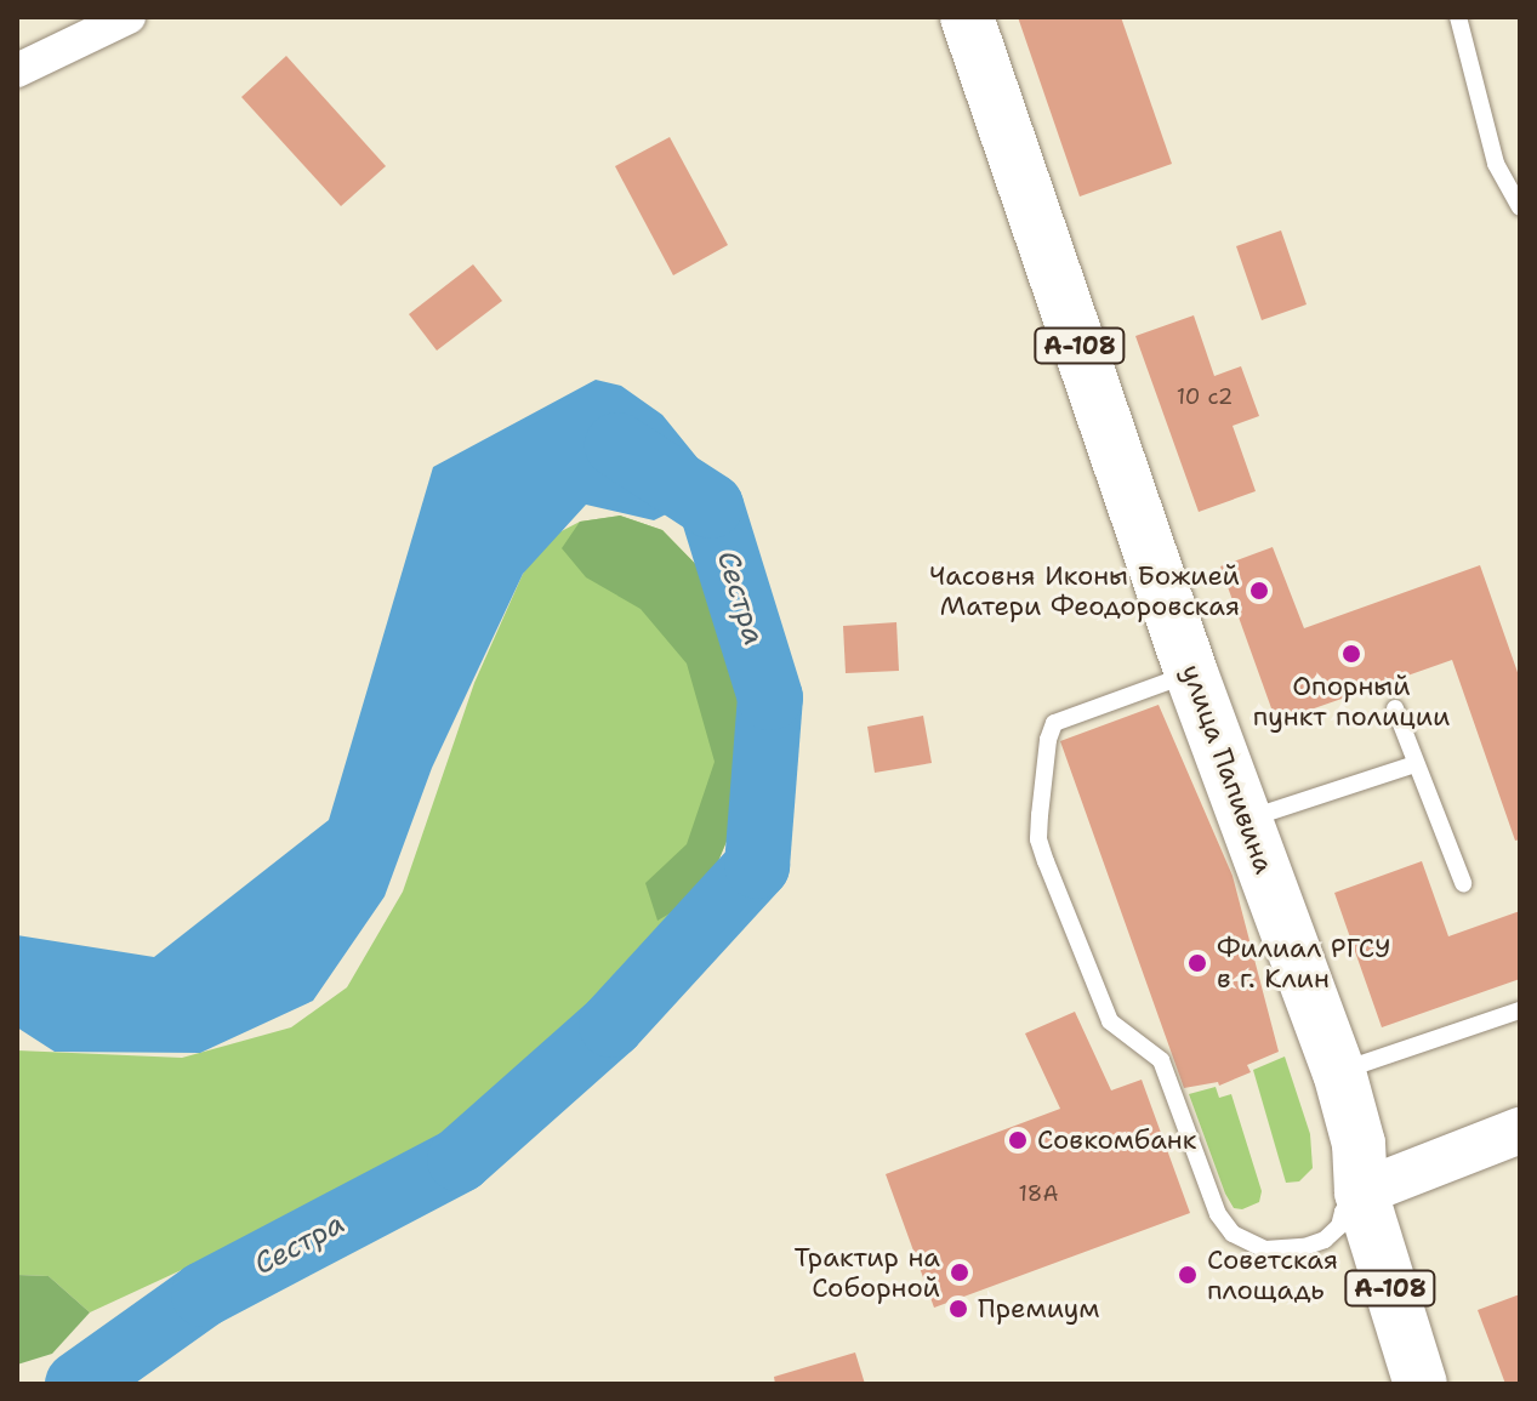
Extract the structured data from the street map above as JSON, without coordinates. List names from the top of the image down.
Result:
{
  "streets": {
    "highway": ["А-108", "улица Папивина"]
  },
  "crossings": [
    ["А-108", "улица Папивина"]
  ],
  "water": ["Сестра"],
  "places": [
    "Часовня Иконы Божией Матери Феодоровская",
    "Опорный пункт полиции",
    "Филиал РГСУ в г. Клин",
    "Совкомбанк",
    "Трактир на Соборной",
    "Советская площадь",
    "Премиум"
  ],
  "house_numbers": ["10 с2", "18А"]
}
